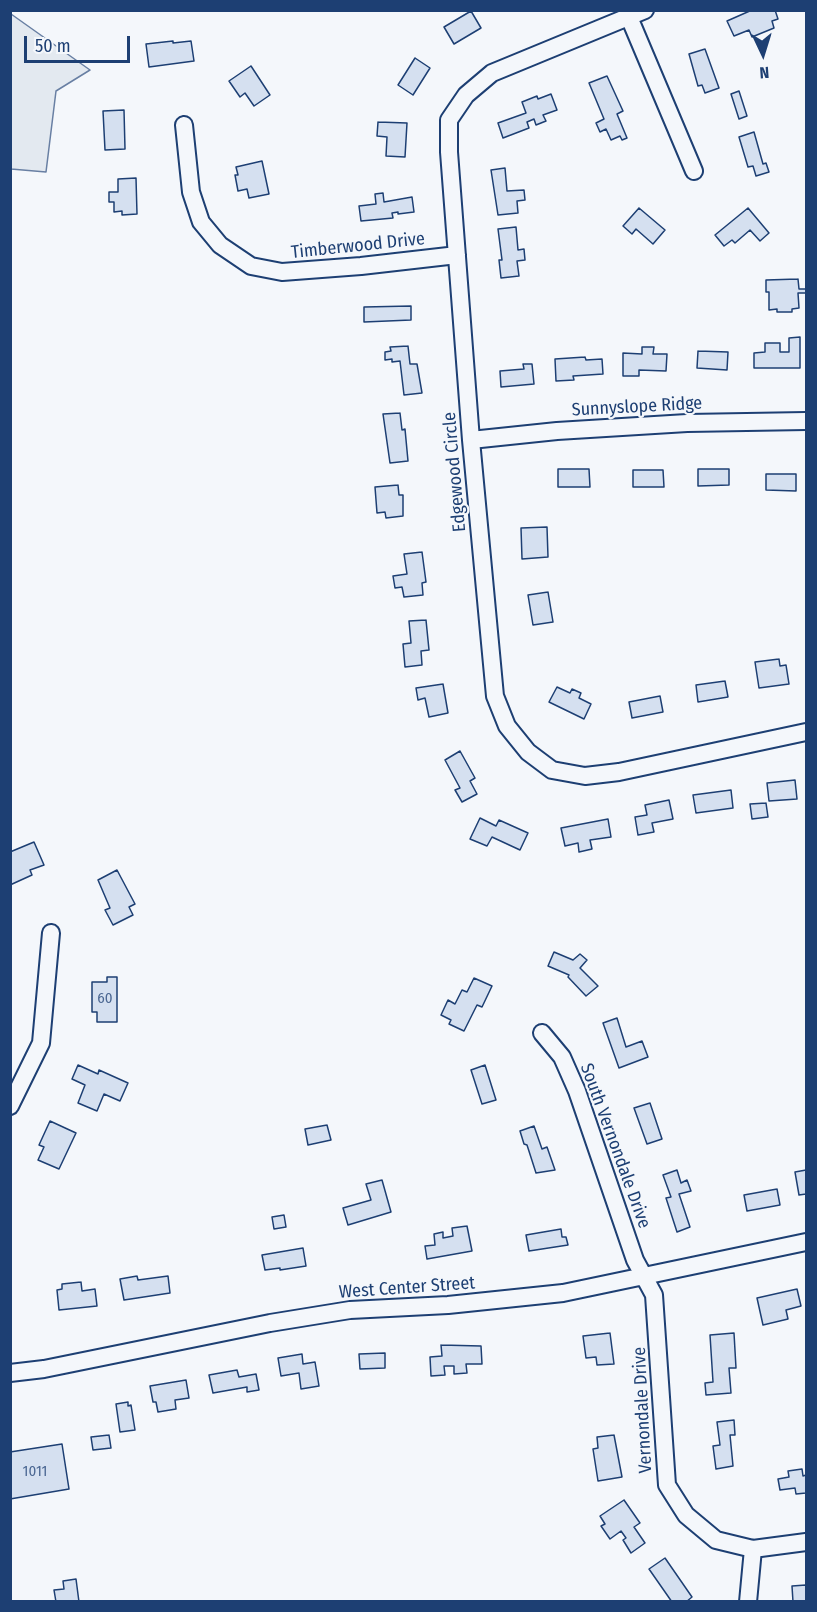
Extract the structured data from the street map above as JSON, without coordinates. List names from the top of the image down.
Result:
{
  "streets": {
    "street": [
      "Timberwood Drive",
      "Sunnyslope Ridge",
      "Edgewood Circle",
      "South Vernondale Drive",
      "West Center Street",
      "Vernondale Drive"
    ]
  },
  "crossings": [
    ["Timberwood Drive", "Edgewood Circle"],
    ["Sunnyslope Ridge", "Edgewood Circle"],
    ["South Vernondale Drive", "West Center Street"],
    ["South Vernondale Drive", "Vernondale Drive"],
    ["West Center Street", "Vernondale Drive"]
  ],
  "house_numbers": ["60", "1011"],
  "scale_bar": "50 m",
  "north": "bottom"
}
